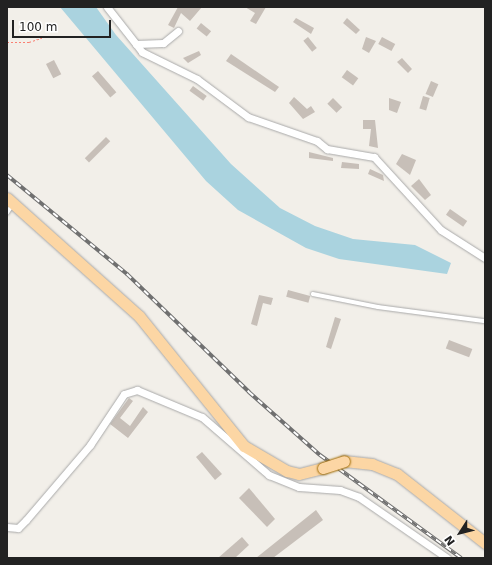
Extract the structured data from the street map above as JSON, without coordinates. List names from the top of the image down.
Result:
{
  "scale_bar": "100 m",
  "north": "bottom left"
}
